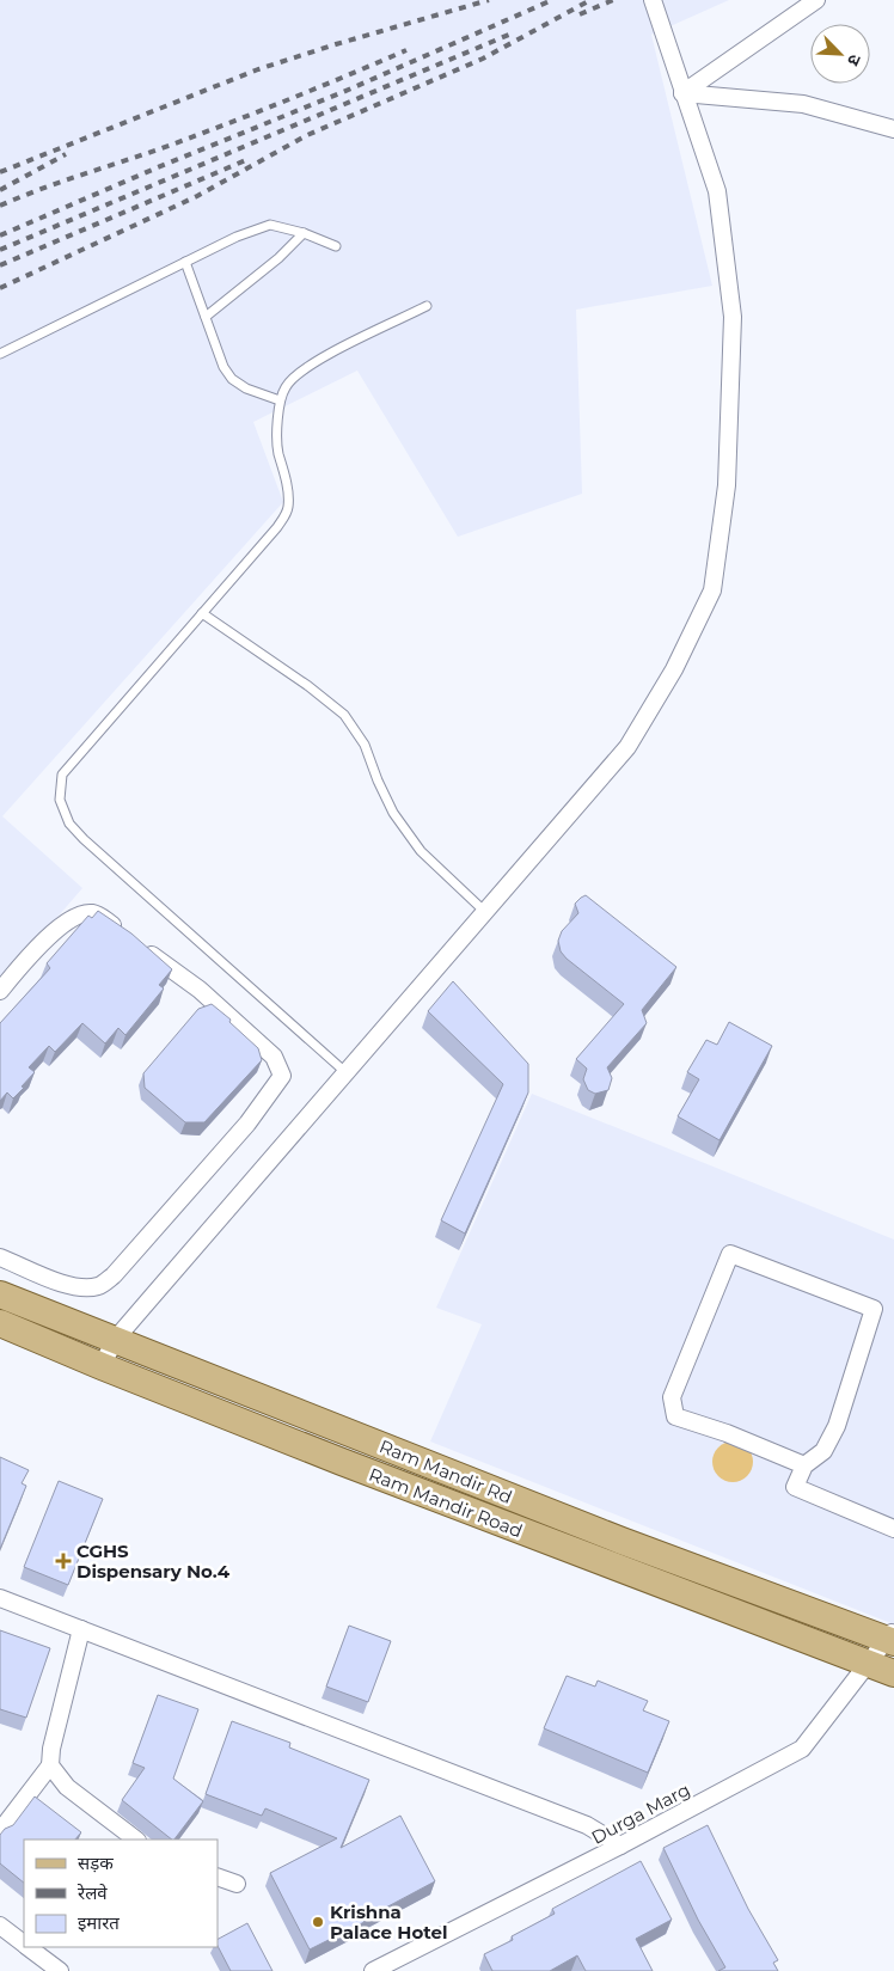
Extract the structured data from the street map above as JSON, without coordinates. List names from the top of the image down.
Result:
{
  "streets": {
    "main road": ["Ram Mandir Rd", "Ram Mandir Road"],
    "street": ["Durga Marg"]
  },
  "crossings": [
    ["Ram Mandir Rd", "Durga Marg"],
    ["Ram Mandir Road", "Durga Marg"]
  ],
  "places": {
    "health": ["CGHS Dispensary No.4"],
    "other": ["Krishna Palace Hotel"]
  },
  "legend": ["सड़क", "रेलवे", "इमारत"],
  "north": "bottom right"
}
